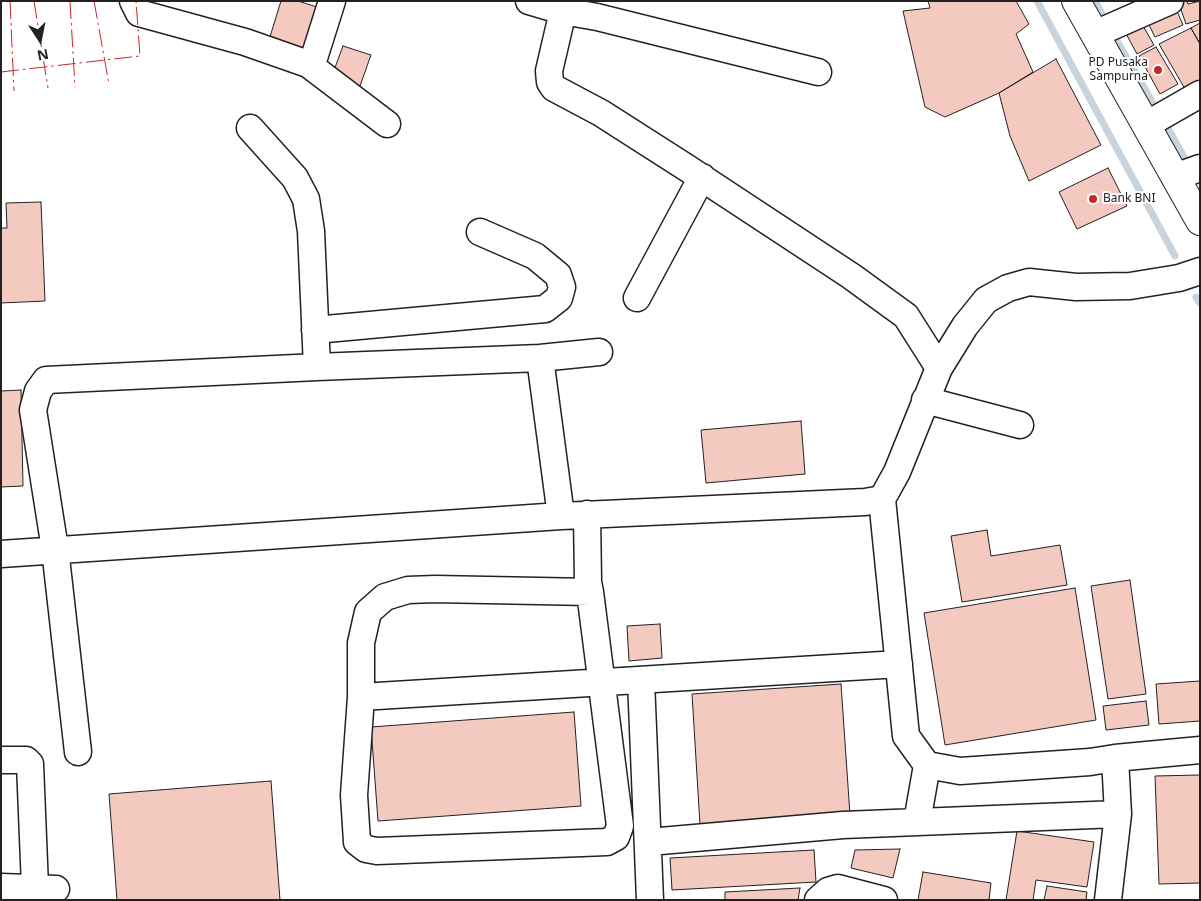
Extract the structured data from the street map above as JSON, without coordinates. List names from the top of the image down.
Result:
{
  "places": ["PD Pusaka Sampurna", "Bank BNI"],
  "north": "bottom"
}
